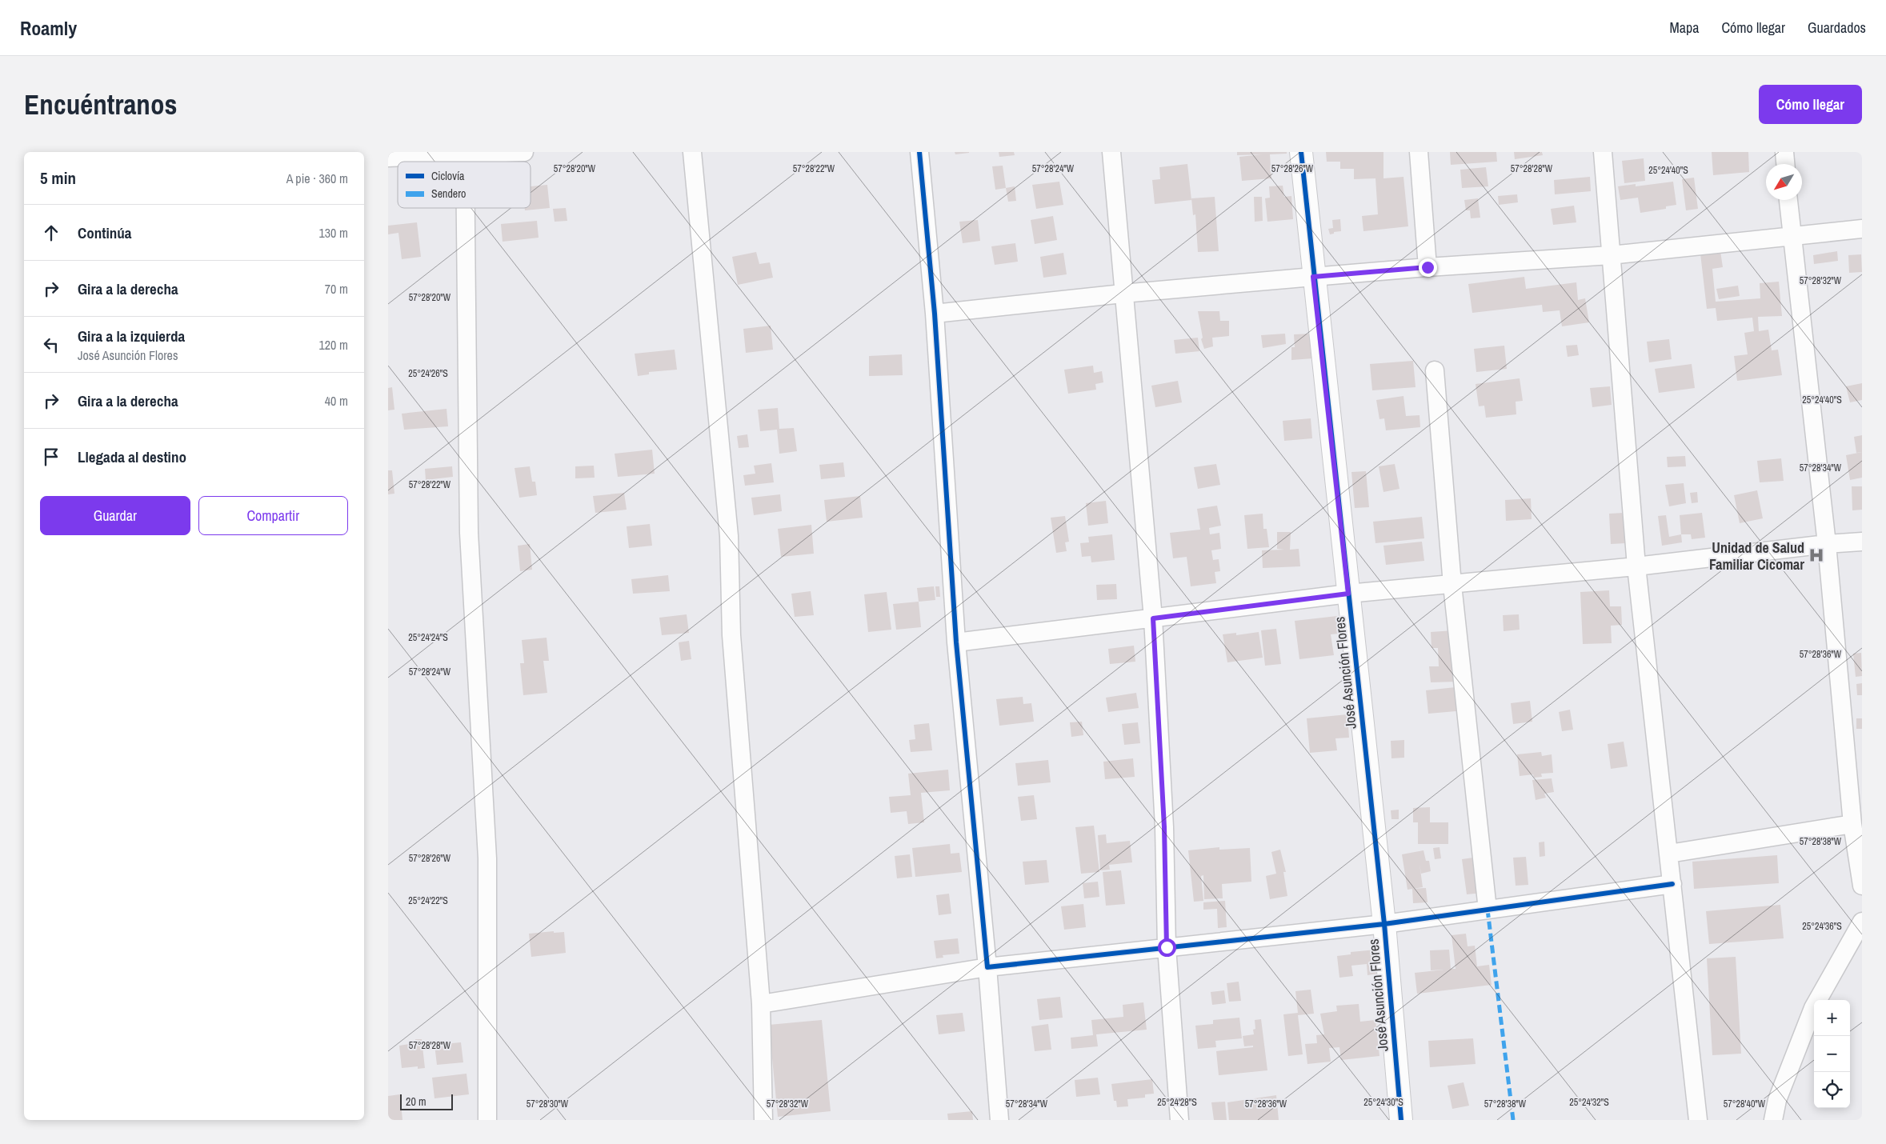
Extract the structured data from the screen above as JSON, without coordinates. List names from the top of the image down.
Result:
{
  "streets": {
    "street": ["José Asunción Flores"]
  },
  "places": {
    "hospital": ["Unidad de Salud Familiar Cicomar"]
  },
  "legend": ["Ciclovía", "Sendero"],
  "scale_bar": "20 m",
  "north": "bottom left",
  "page": {
    "header": "Roamly",
    "nav": ["Mapa", "Cómo llegar", "Guardados"],
    "buttons": [
      "Cómo llegar",
      ["Guardar", "Compartir"]
    ],
    "title": "Encuéntranos",
    "heading": ["5 min", "A pie · 360 m"],
    "list": [
      ["Continúa", "130 m"],
      ["Gira a la derecha", "70 m"],
      ["Gira a la izquierda", "José Asunción Flores", "120 m"],
      ["Gira a la derecha", "40 m"],
      "Llegada al destino"
    ],
    "map_buttons": ["+", "−"],
    "scale": "20 m"
  },
  "coordinates": [
    "57°28'20\"W",
    "57°28'22\"W",
    "57°28'24\"W",
    "57°28'26\"W",
    "57°28'28\"W",
    "25°24'40\"S",
    "57°28'32\"W",
    "25°24'26\"S",
    "57°28'34\"W",
    "25°24'24\"S",
    "57°28'36\"W",
    "57°28'38\"W",
    "25°24'22\"S",
    "25°24'36\"S",
    "25°24'28\"S",
    "25°24'30\"S",
    "25°24'32\"S",
    "57°28'30\"W",
    "57°28'40\"W"
  ]
}
